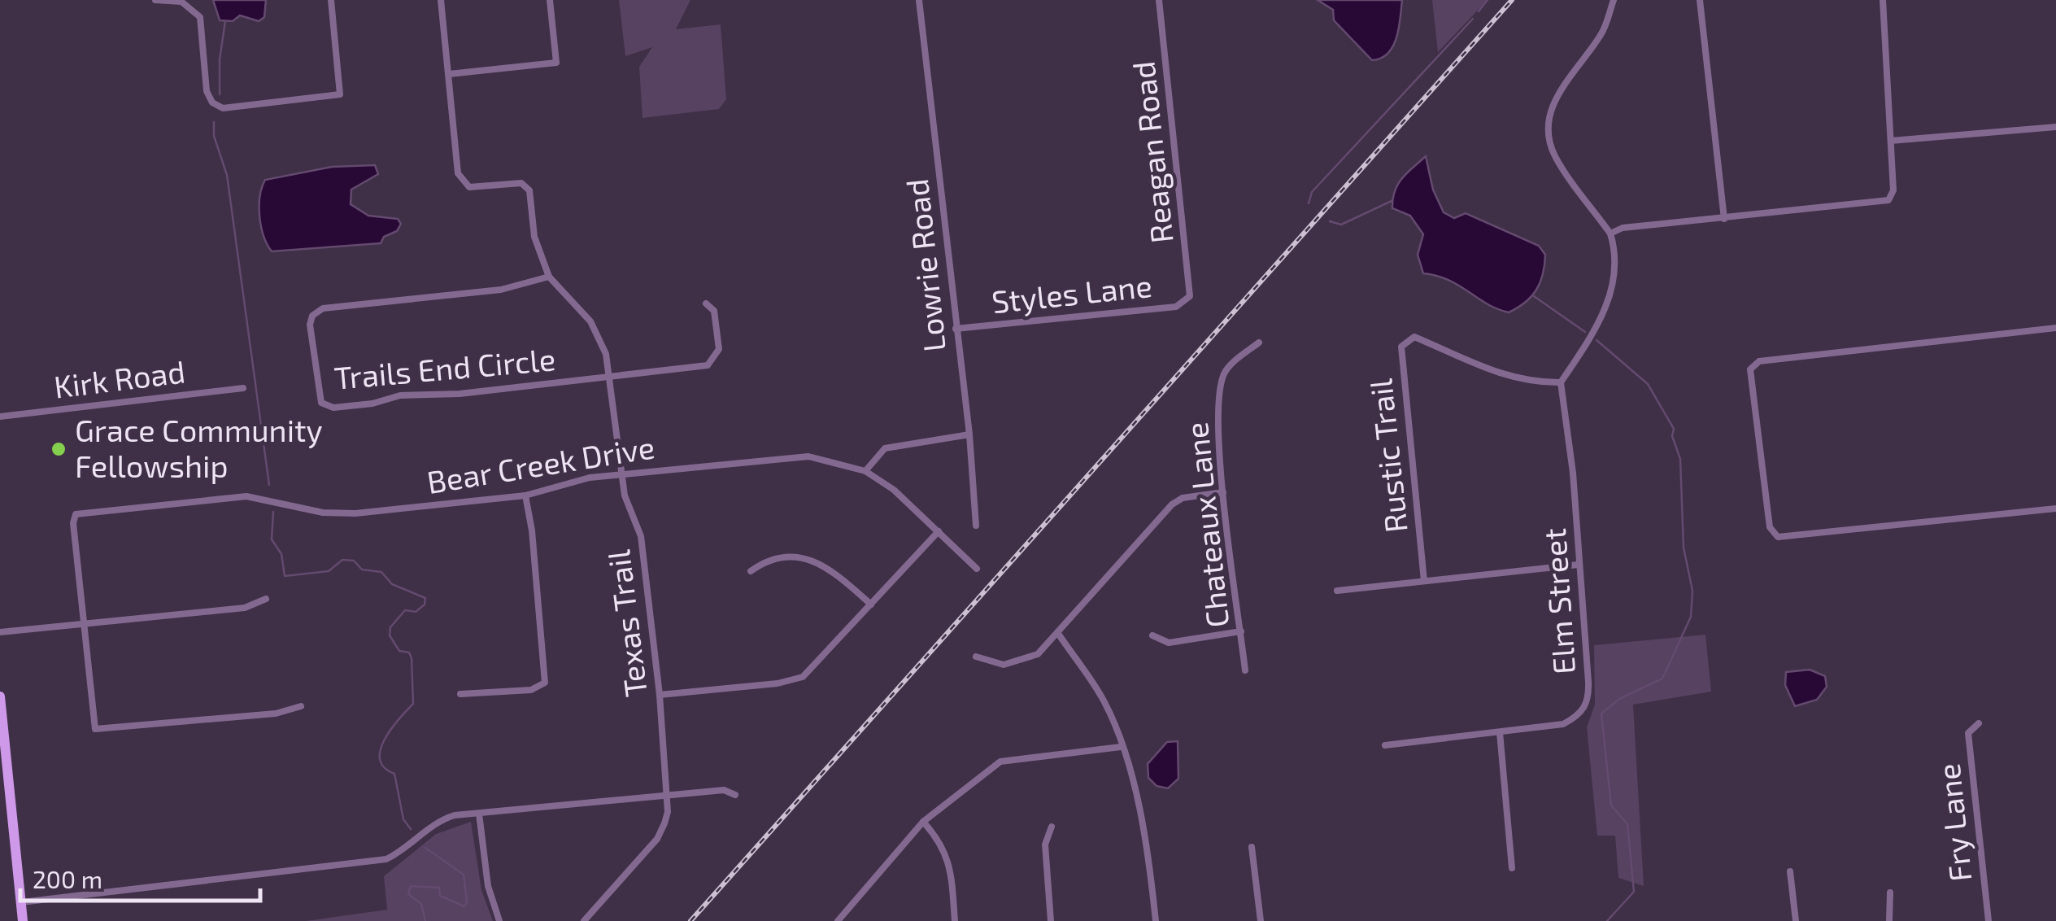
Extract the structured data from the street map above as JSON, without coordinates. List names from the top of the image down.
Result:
{
  "streets": {
    "street": [
      "Reagan Road",
      "Lowrie Road",
      "Styles Lane",
      "Trails End Circle",
      "Kirk Road",
      "Rustic Trail",
      "Bear Creek Drive",
      "Chateaux Lane",
      "Elm Street",
      "Texas Trail",
      "Fry Lane"
    ]
  },
  "crossings": [
    ["Reagan Road", "Styles Lane"],
    ["Lowrie Road", "Styles Lane"],
    ["Trails End Circle", "Texas Trail"],
    ["Rustic Trail", "Elm Street"],
    ["Bear Creek Drive", "Texas Trail"]
  ],
  "places": ["Grace Community Fellowship"],
  "scale_bar": "200 m"
}
